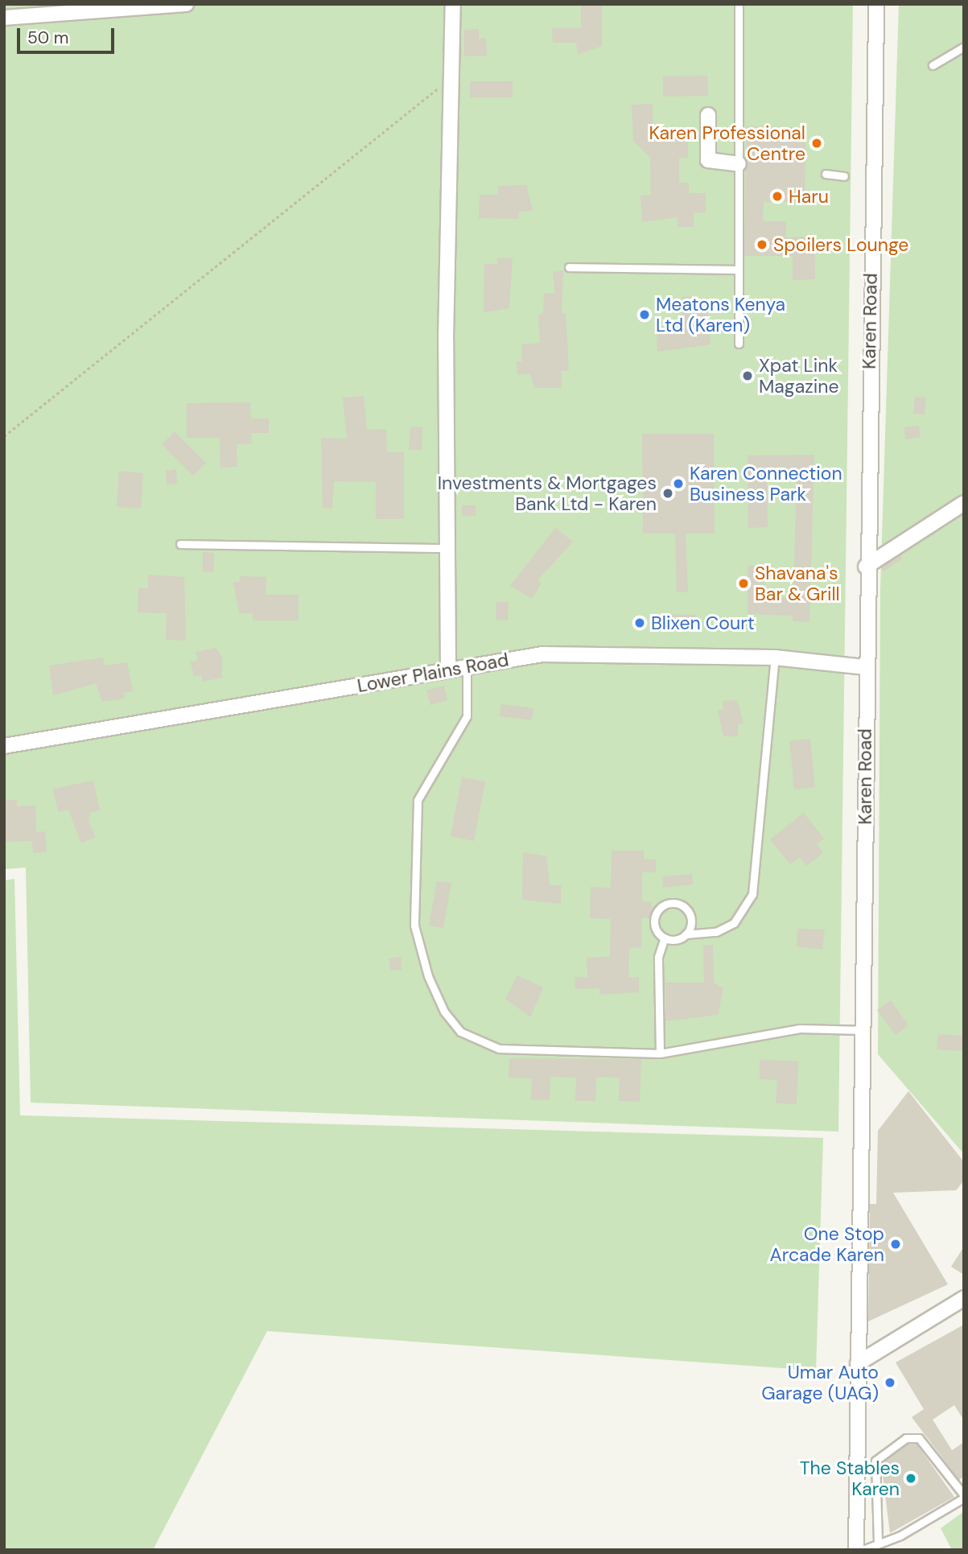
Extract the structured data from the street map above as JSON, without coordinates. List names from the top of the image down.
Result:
{
  "streets": {
    "street": ["Karen Road", "Lower Plains Road"]
  },
  "crossings": [
    ["Karen Road", "Lower Plains Road"]
  ],
  "places": [
    "Karen Professional Centre",
    "Haru",
    "Spoilers Lounge",
    "Meatons Kenya Ltd (Karen)",
    "Xpat Link Magazine",
    "Karen Connection Business Park",
    "Investments & Mortgages Bank Ltd - Karen",
    "Shavana's Bar & Grill",
    "Blixen Court",
    "One Stop Arcade Karen",
    "Umar Auto Garage (UAG)",
    "The Stables Karen"
  ],
  "scale_bar": "50 m"
}
